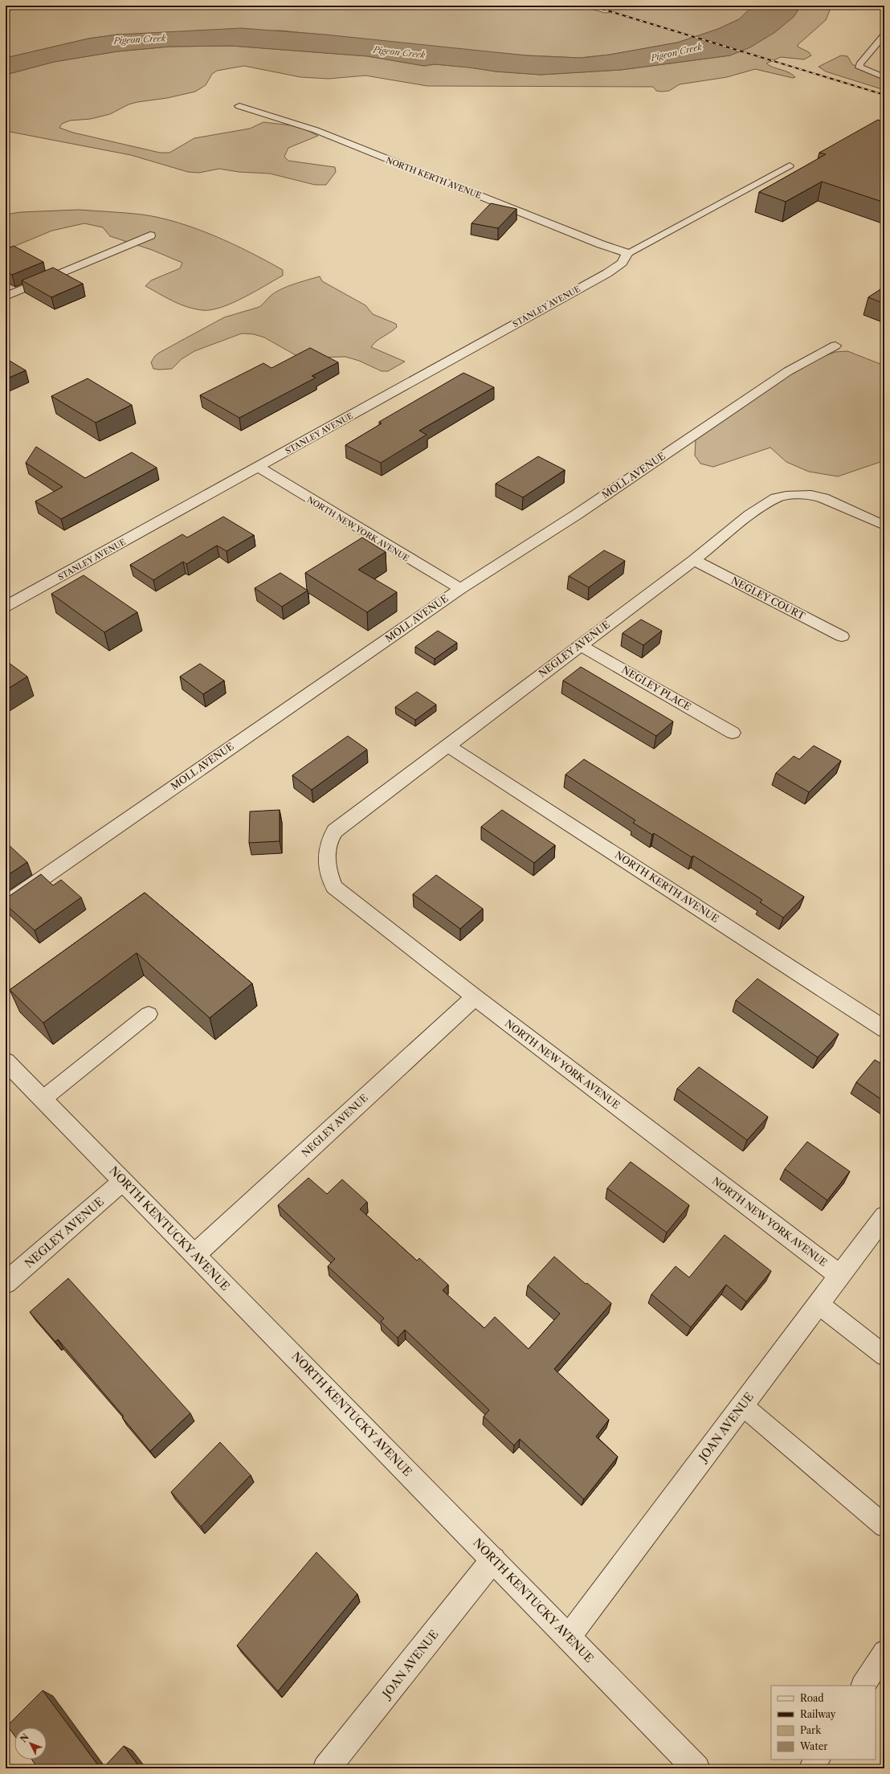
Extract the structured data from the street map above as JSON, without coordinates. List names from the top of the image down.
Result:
{
  "streets": {
    "street": [
      "NORTH KERTH AVENUE",
      "STANLEY AVENUE",
      "MOLL AVENUE",
      "NORTH NEW YORK AVENUE",
      "NEGLEY COURT",
      "NEGLEY AVENUE",
      "NEGLEY PLACE",
      "NORTH KENTUCKY AVENUE",
      "JOAN AVENUE"
    ]
  },
  "crossings": [
    ["NORTH KERTH AVENUE", "STANLEY AVENUE"],
    ["NORTH KERTH AVENUE", "NEGLEY AVENUE"],
    ["STANLEY AVENUE", "NORTH NEW YORK AVENUE"],
    ["MOLL AVENUE", "NORTH NEW YORK AVENUE"],
    ["NORTH NEW YORK AVENUE", "NEGLEY AVENUE"],
    ["NORTH NEW YORK AVENUE", "JOAN AVENUE"],
    ["NEGLEY COURT", "NEGLEY AVENUE"],
    ["NEGLEY AVENUE", "NEGLEY PLACE"],
    ["NEGLEY AVENUE", "NORTH KENTUCKY AVENUE"],
    ["NORTH KENTUCKY AVENUE", "JOAN AVENUE"]
  ],
  "water": ["Pigeon Creek"],
  "legend": [
    "Road",
    "Railway",
    "Park",
    "Water"
  ],
  "north": "top left"
}
